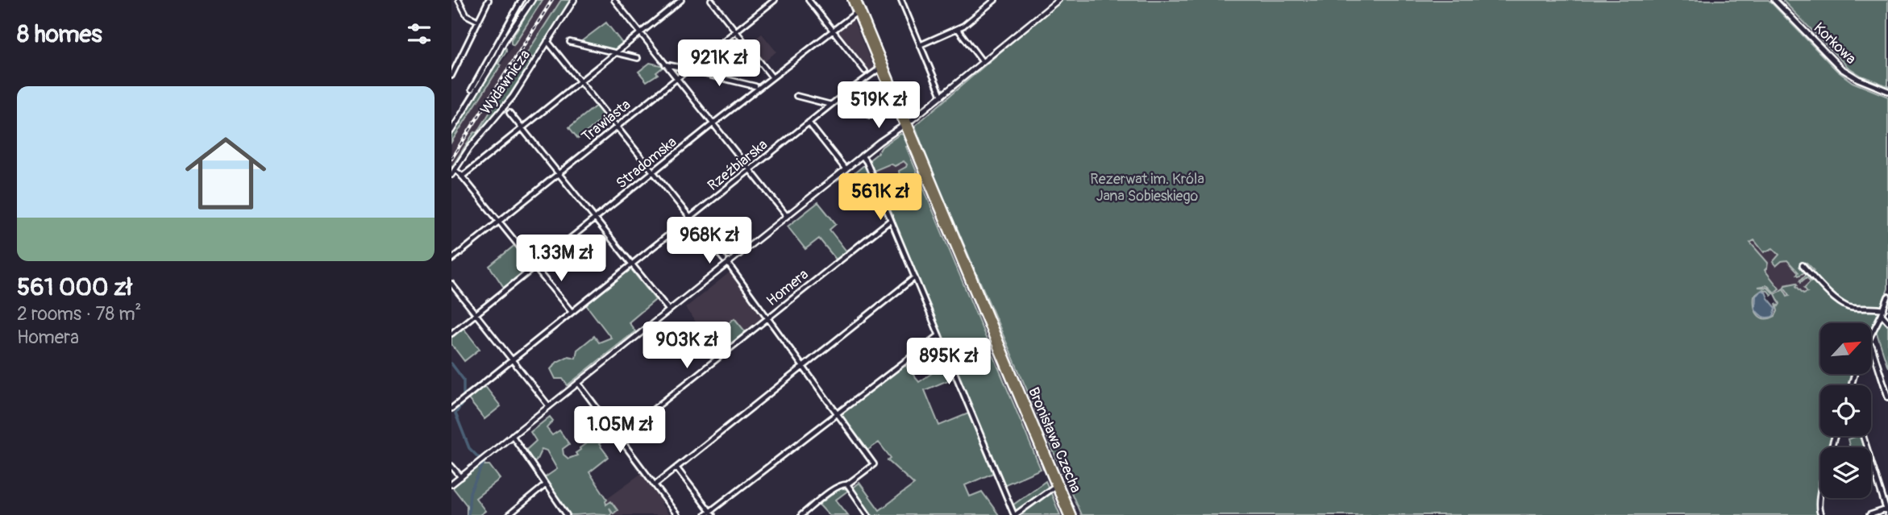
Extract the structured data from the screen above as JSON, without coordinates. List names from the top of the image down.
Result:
{
  "streets": {
    "main road": ["Bronisława Czecha"],
    "street": [
      "Korkowa",
      "Wydawnicza",
      "Trawiasta",
      "Stradomska",
      "Rzeźbiarska",
      "Homera"
    ]
  },
  "crossings": [
    ["Stradomska", "Bronisława Czecha"],
    ["Rzeźbiarska", "Bronisława Czecha"]
  ],
  "parks": ["Rezerwat im. Króla Jana Sobieskiego"],
  "north": "top right",
  "page": {
    "heading": "8 homes",
    "price": [
      "921K zł",
      "519K zł",
      "561K zł",
      "968K zł",
      "1.33M zł",
      "903K zł",
      "895K zł",
      "1.05M zł"
    ],
    "list": [
      {
        "name": "561 000 zł",
        "note": "2 rooms · 78 m² · Homera"
      }
    ]
  }
}
